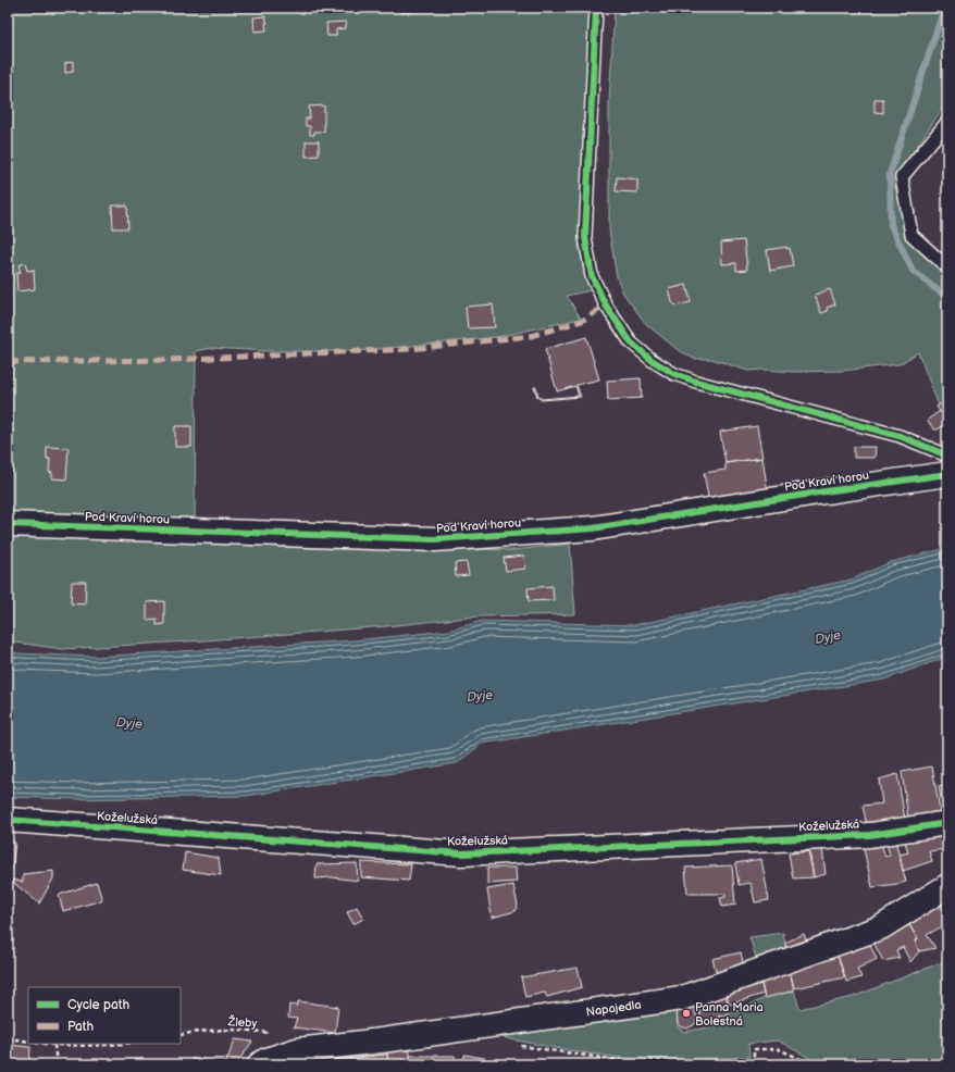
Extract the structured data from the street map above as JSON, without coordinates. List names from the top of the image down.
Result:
{
  "streets": {
    "street": ["Pod Kraví horou", "Koželužská", "Napajedla"],
    "path": ["Žleby"]
  },
  "crossings": [
    ["Napajedla", "Žleby"]
  ],
  "water": ["Dyje"],
  "places": ["Panna Maria Bolestná"],
  "legend": ["Cycle path", "Path"]
}
